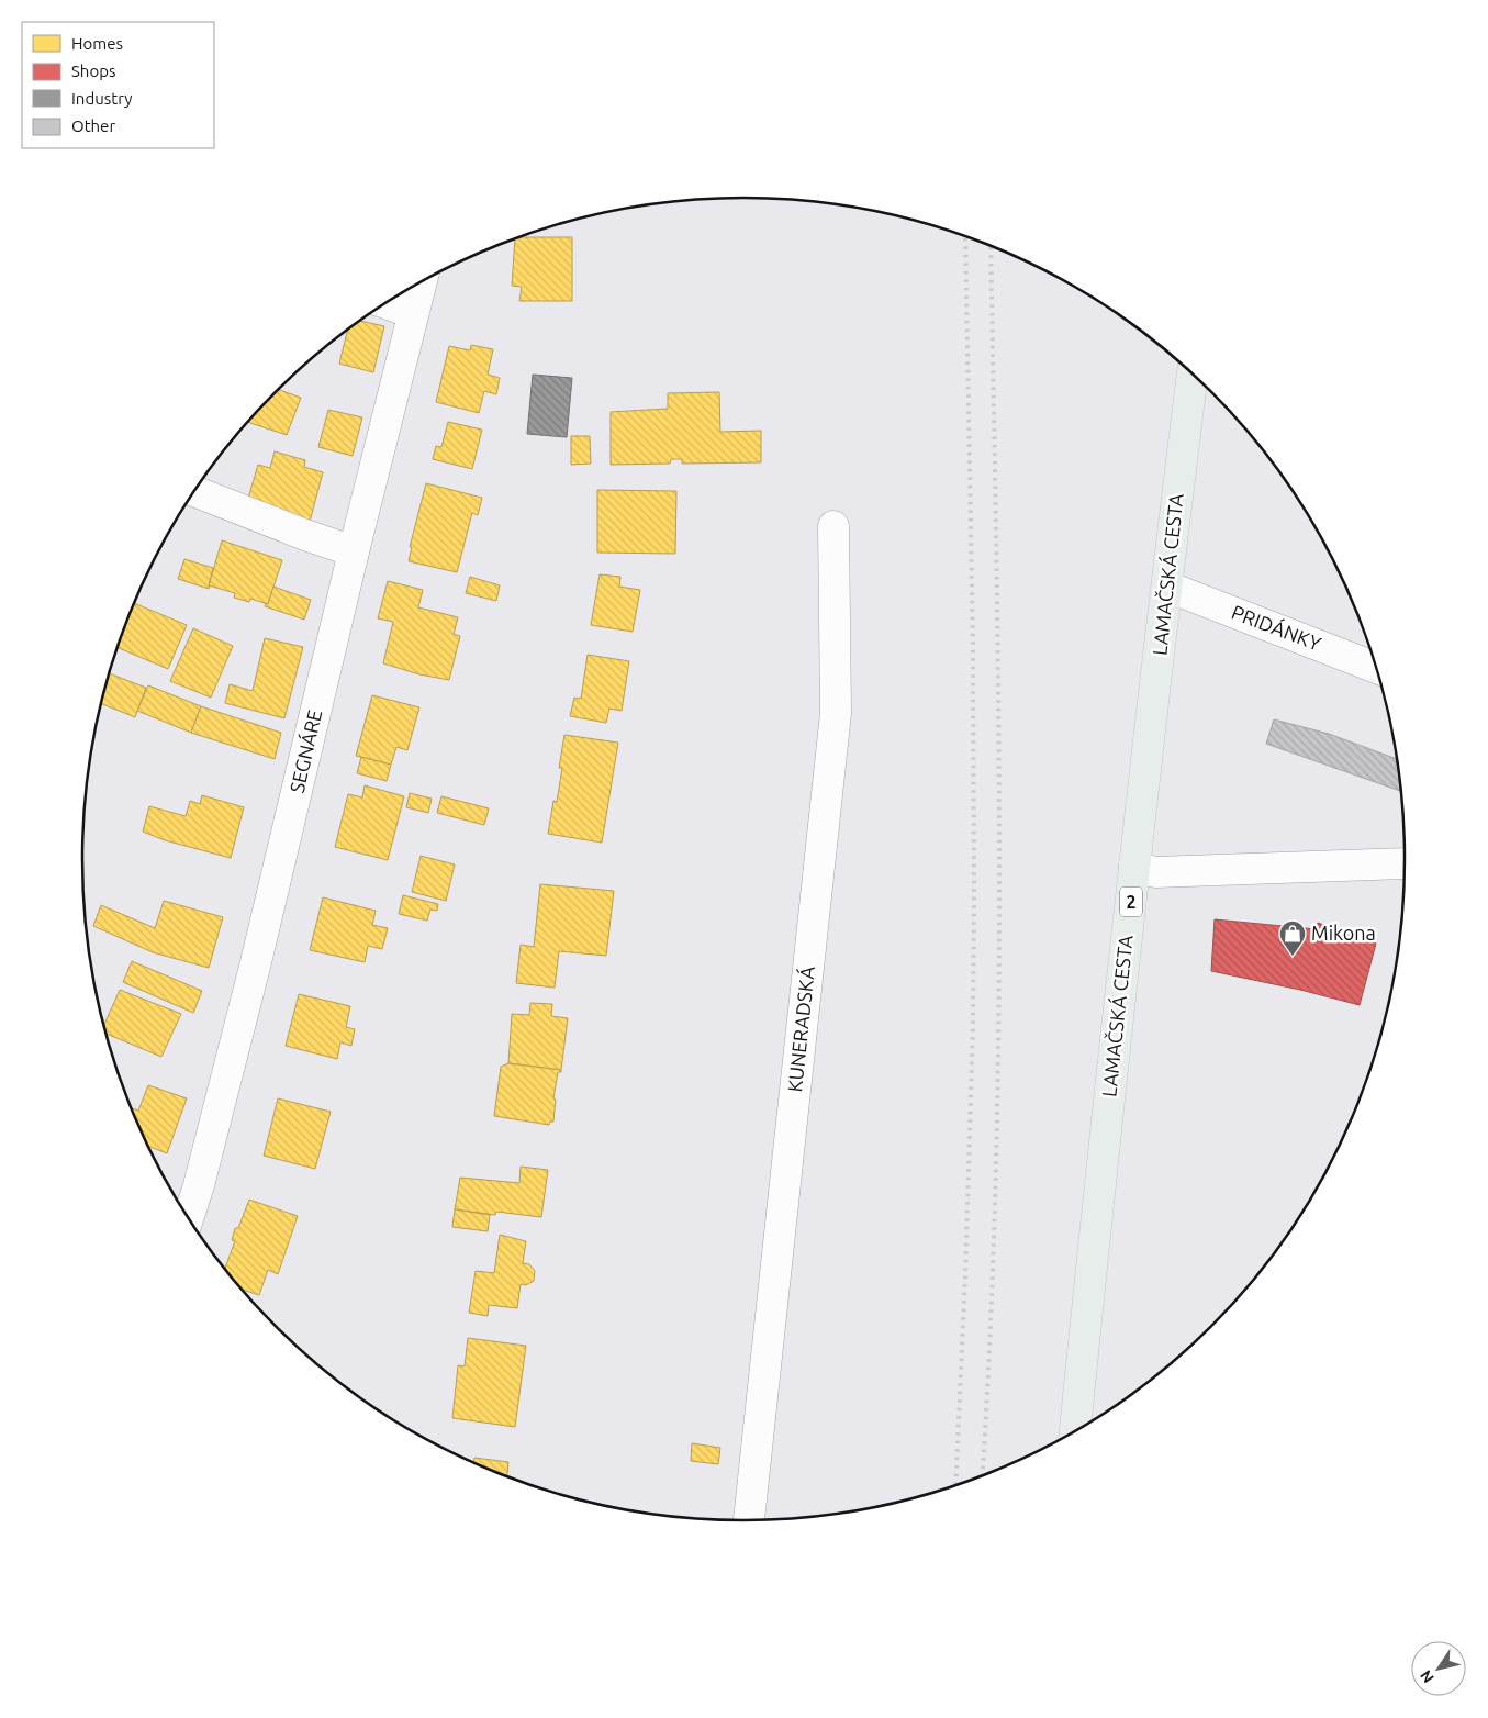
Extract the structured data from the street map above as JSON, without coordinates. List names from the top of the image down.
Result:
{
  "streets": {
    "main road": ["LAMAČSKÁ CESTA", "2"],
    "street": ["PRIDÁNKY", "SEGNÁRE", "KUNERADSKÁ"]
  },
  "crossings": [
    ["LAMAČSKÁ CESTA", "PRIDÁNKY"]
  ],
  "places": {
    "shop": ["Mikona"]
  },
  "legend": [
    "Homes",
    "Shops",
    "Industry",
    "Other"
  ],
  "north": "bottom left"
}
